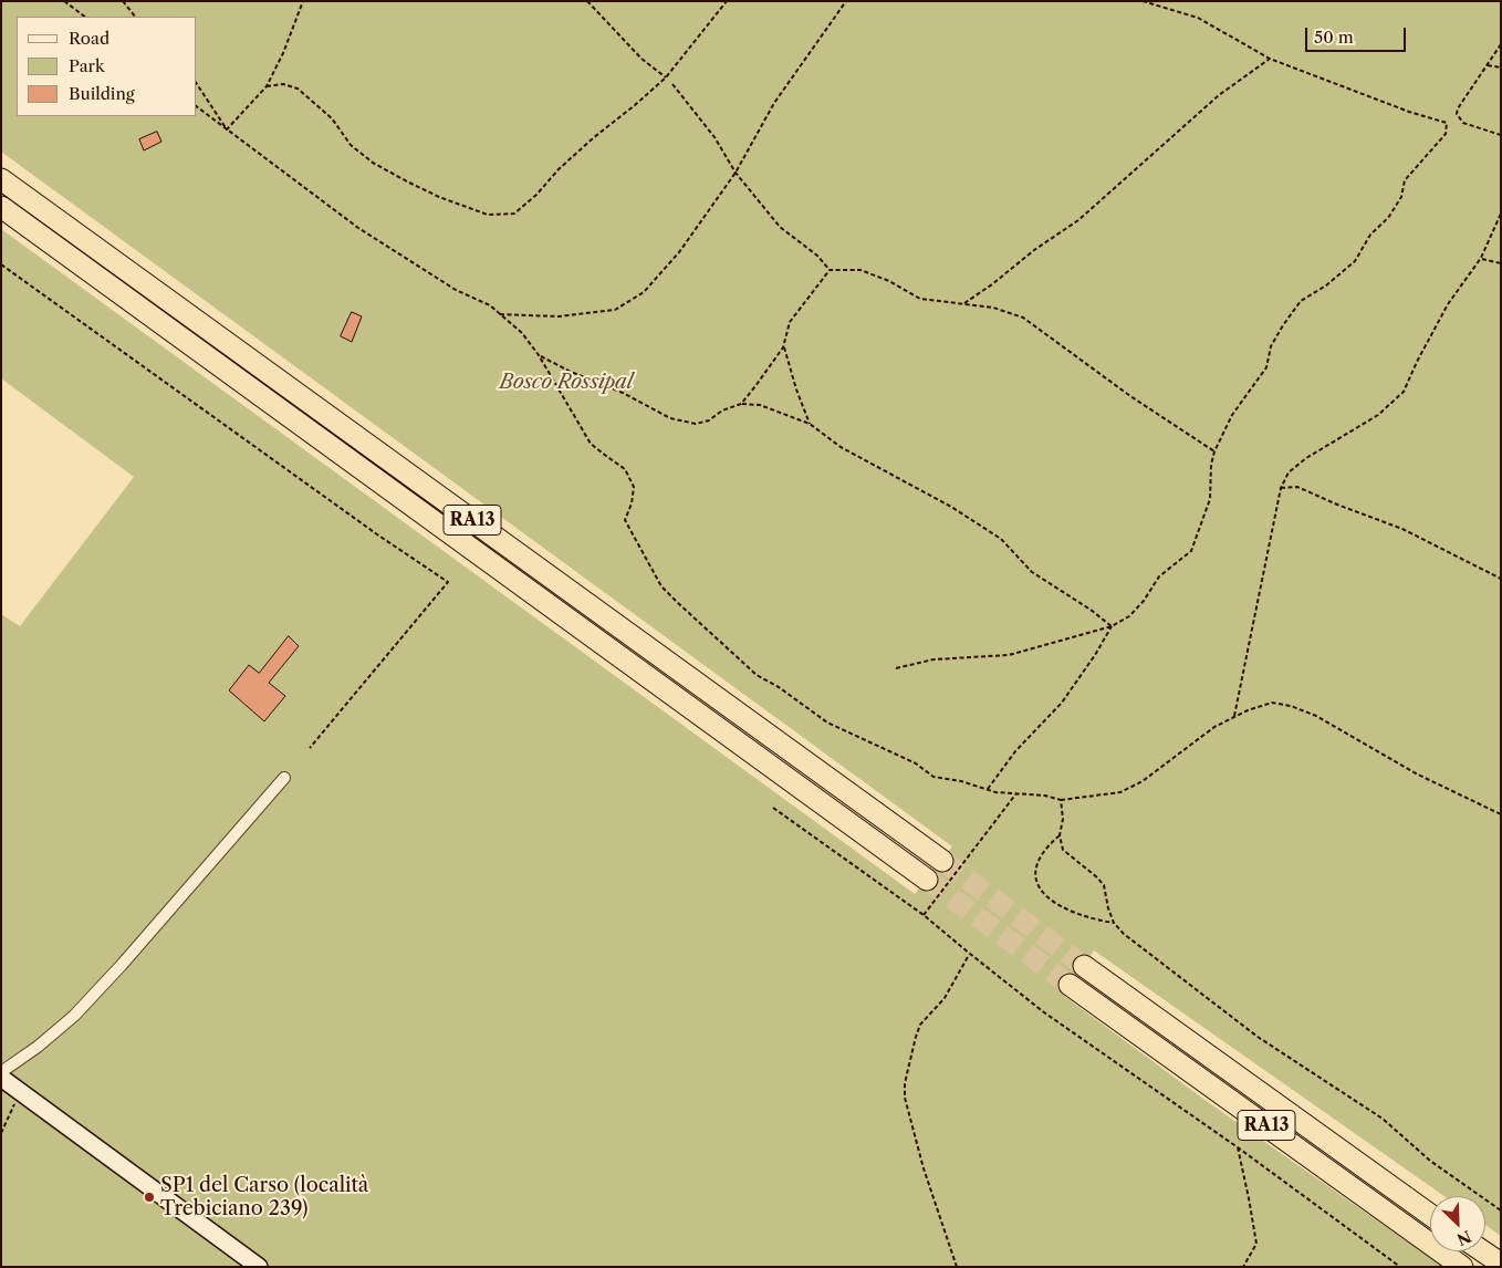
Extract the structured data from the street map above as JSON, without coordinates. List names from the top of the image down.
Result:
{
  "streets": {
    "highway": ["RA13"]
  },
  "parks": ["Bosco Rossipal"],
  "places": ["SP1 del Carso (località Trebiciano 239)"],
  "legend": ["Road", "Park", "Building"],
  "scale_bar": "50 m",
  "north": "bottom right"
}
